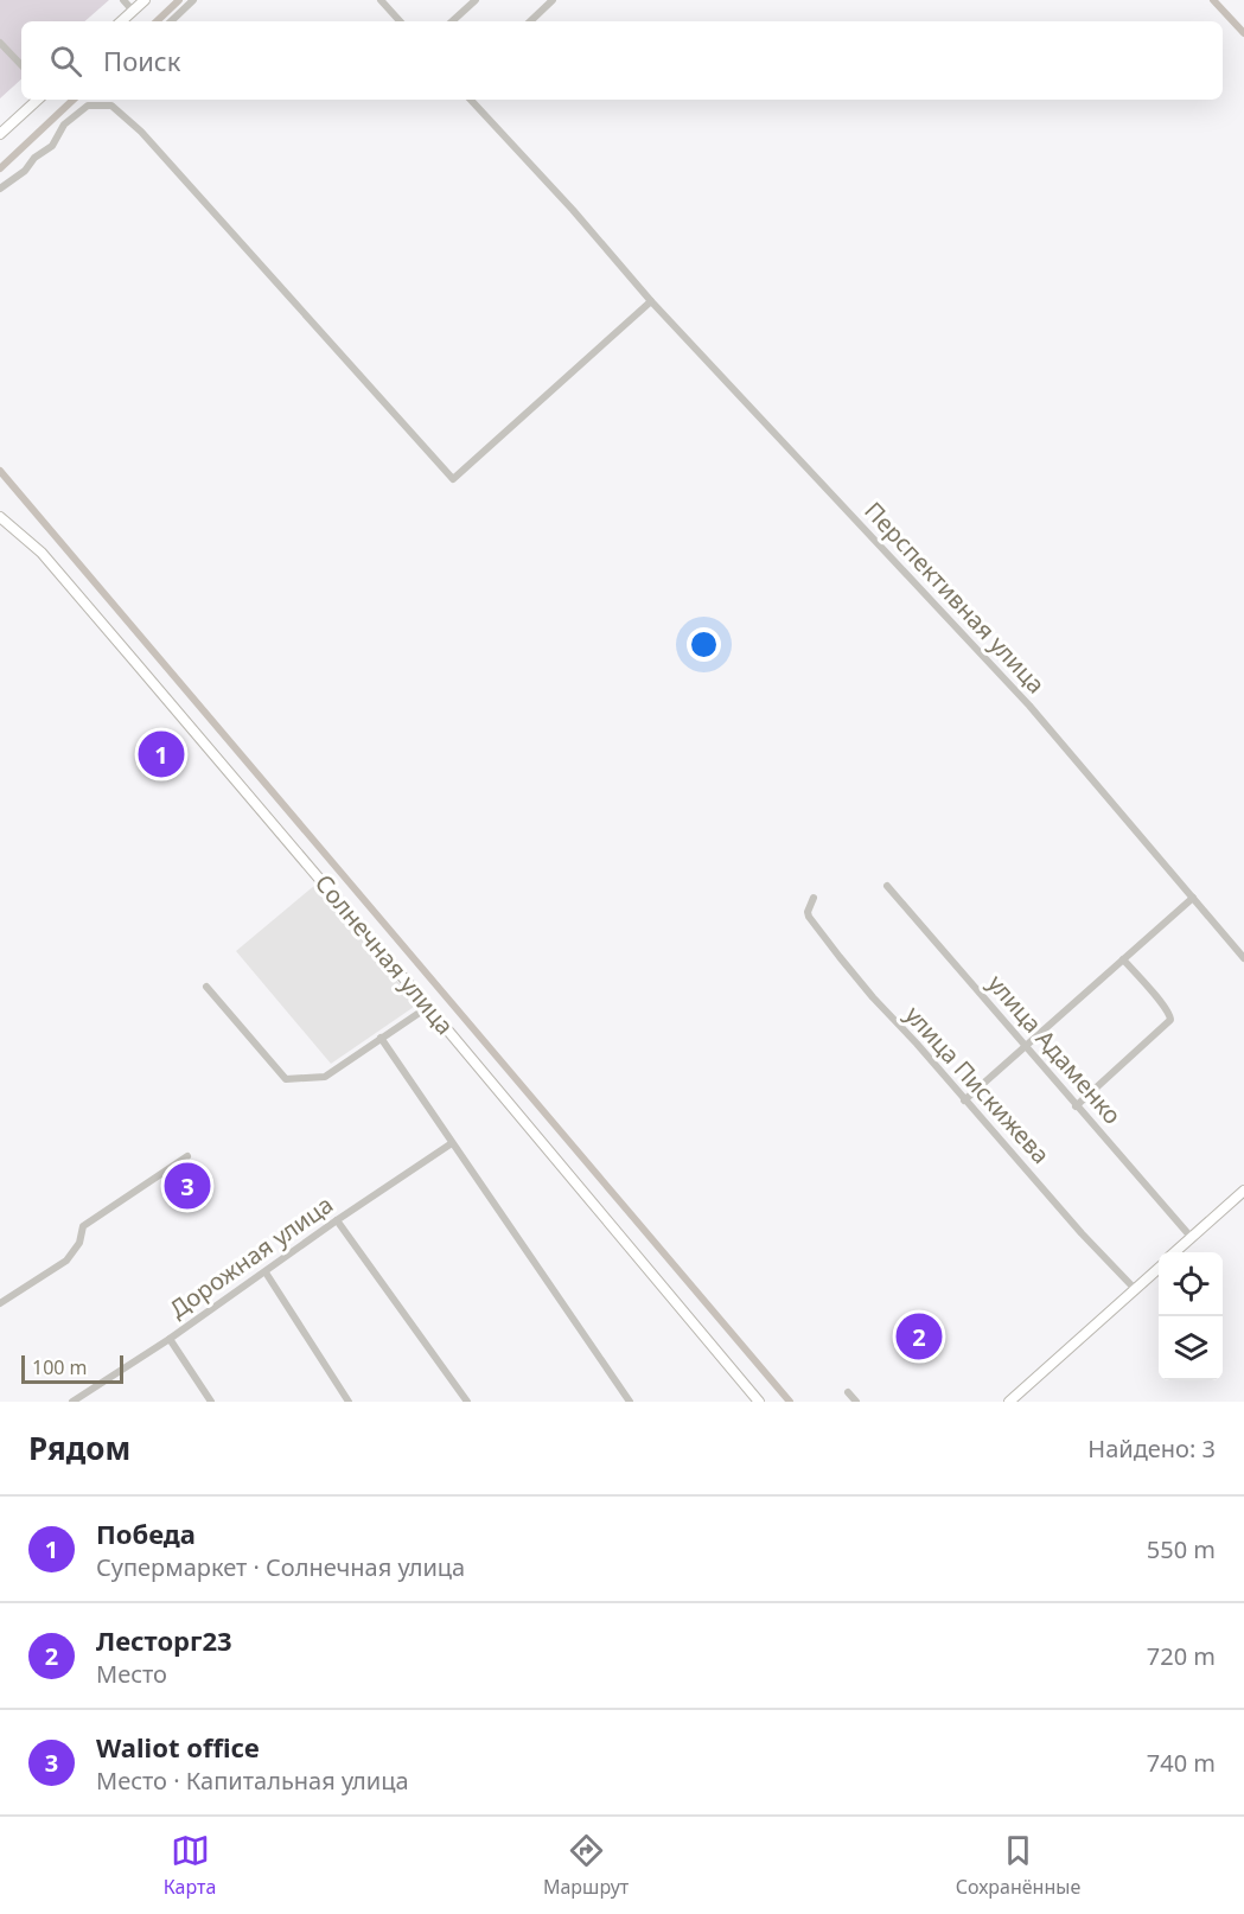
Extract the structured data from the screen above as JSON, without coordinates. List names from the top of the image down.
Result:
{
  "streets": {
    "main road": ["Солнечная улица"],
    "street": [
      "Перспективная улица",
      "улица Адаменко",
      "улица Пискижева",
      "Дорожная улица"
    ]
  },
  "scale_bar": "100 m",
  "page": {
    "search": "Поиск",
    "pins": ["1", "3", "2"],
    "scale": "100 m",
    "heading": ["Рядом", "Найдено: 3"],
    "list": [
      {
        "mark": "1",
        "name": "Победа",
        "note": "Супермаркет · Солнечная улица",
        "value": "550 m"
      },
      {
        "mark": "2",
        "name": "Лесторг23",
        "note": "Место",
        "value": "720 m"
      },
      {
        "mark": "3",
        "name": "Waliot office",
        "note": "Место · Капитальная улица",
        "value": "740 m"
      }
    ],
    "nav": ["Карта", "Маршрут", "Сохранённые"]
  }
}
